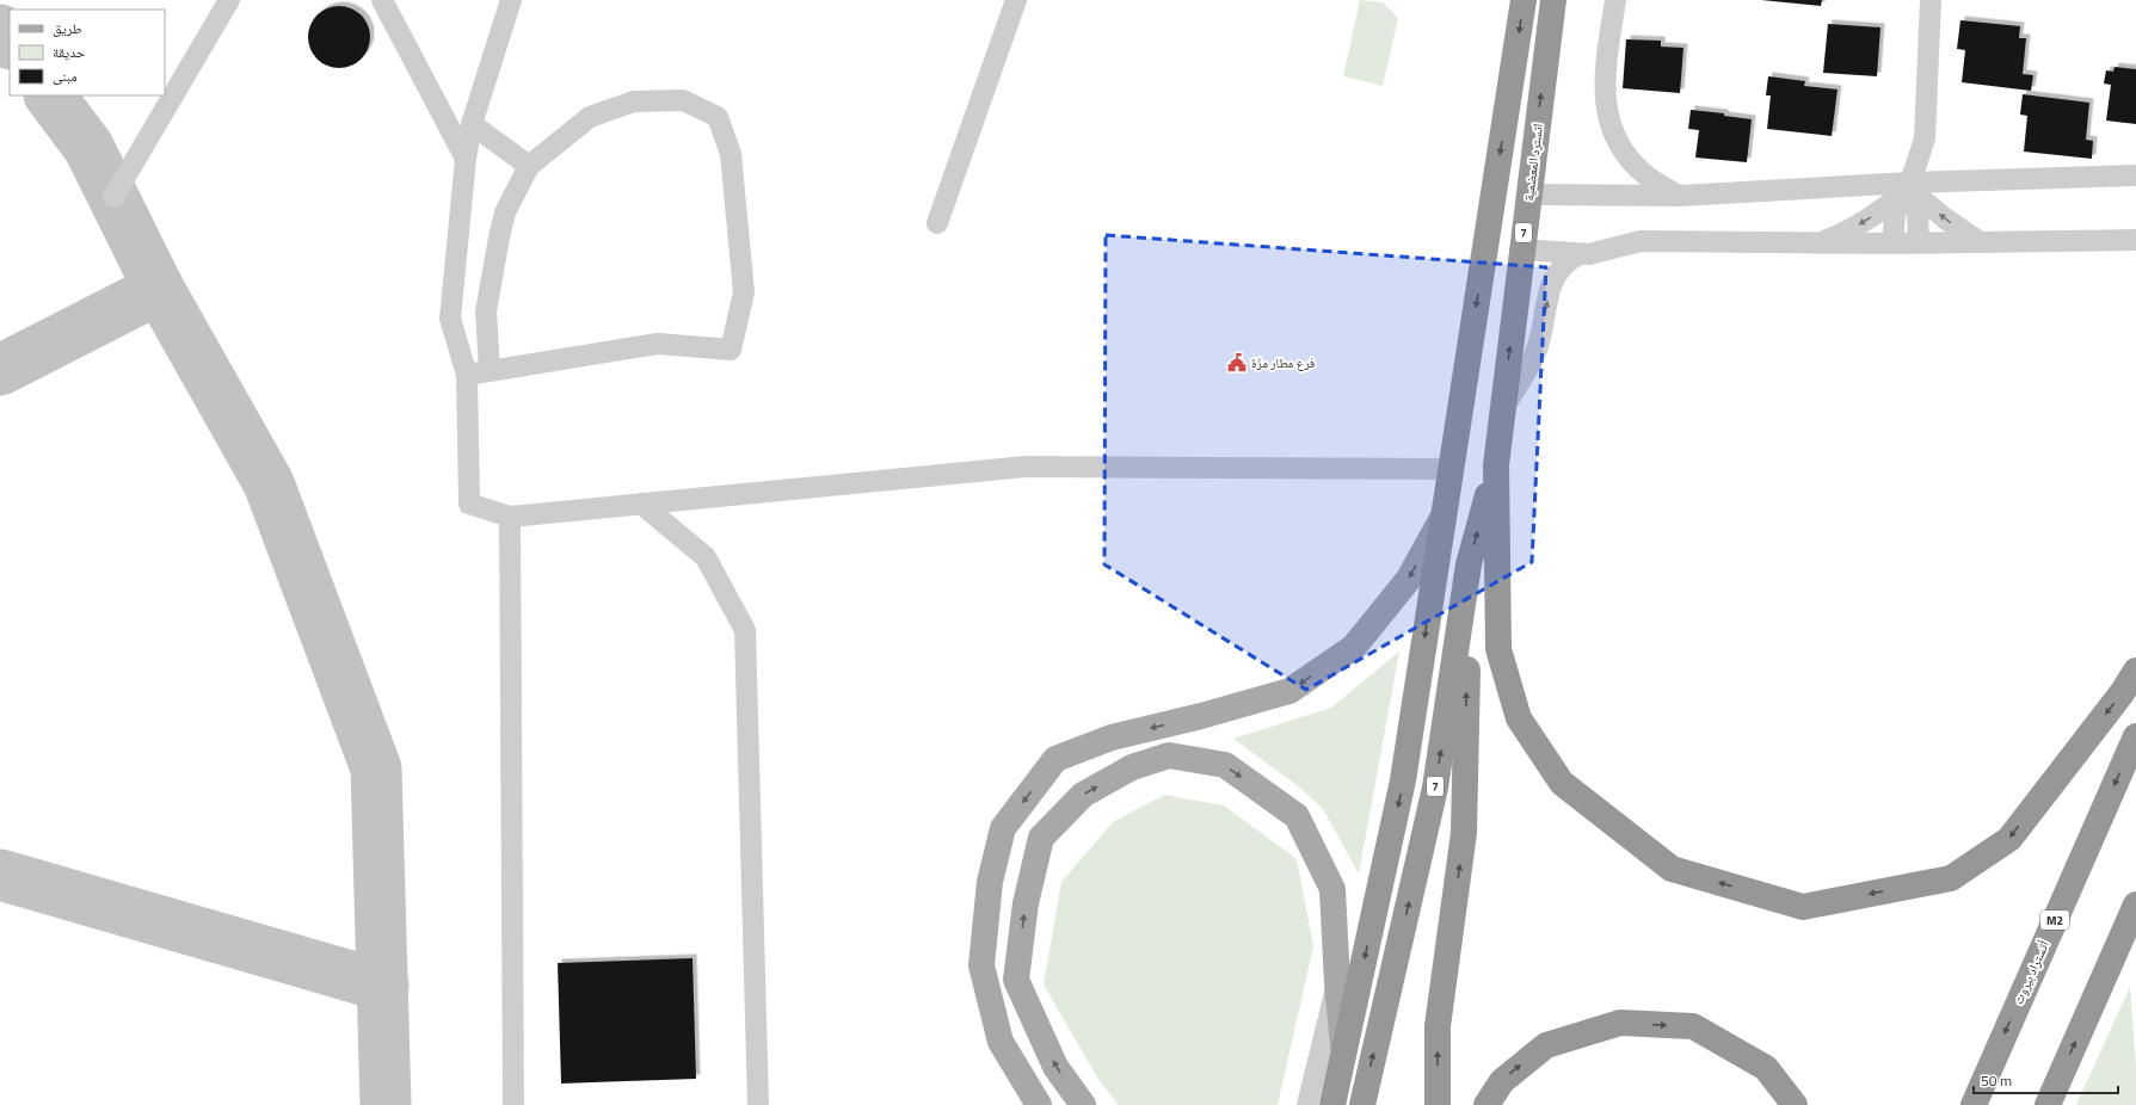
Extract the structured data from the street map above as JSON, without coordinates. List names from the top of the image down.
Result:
{
  "streets": {
    "highway": [
      "اتسترد المعضمية",
      "7",
      "M2",
      "أتستراد بيروت"
    ]
  },
  "crossings": [
    ["اتسترد المعضمية", "7"]
  ],
  "places": {
    "public building": ["فرع مطار مزّة"]
  },
  "legend": ["طريق", "حديقة", "مبنى"],
  "scale_bar": "50 m"
}
